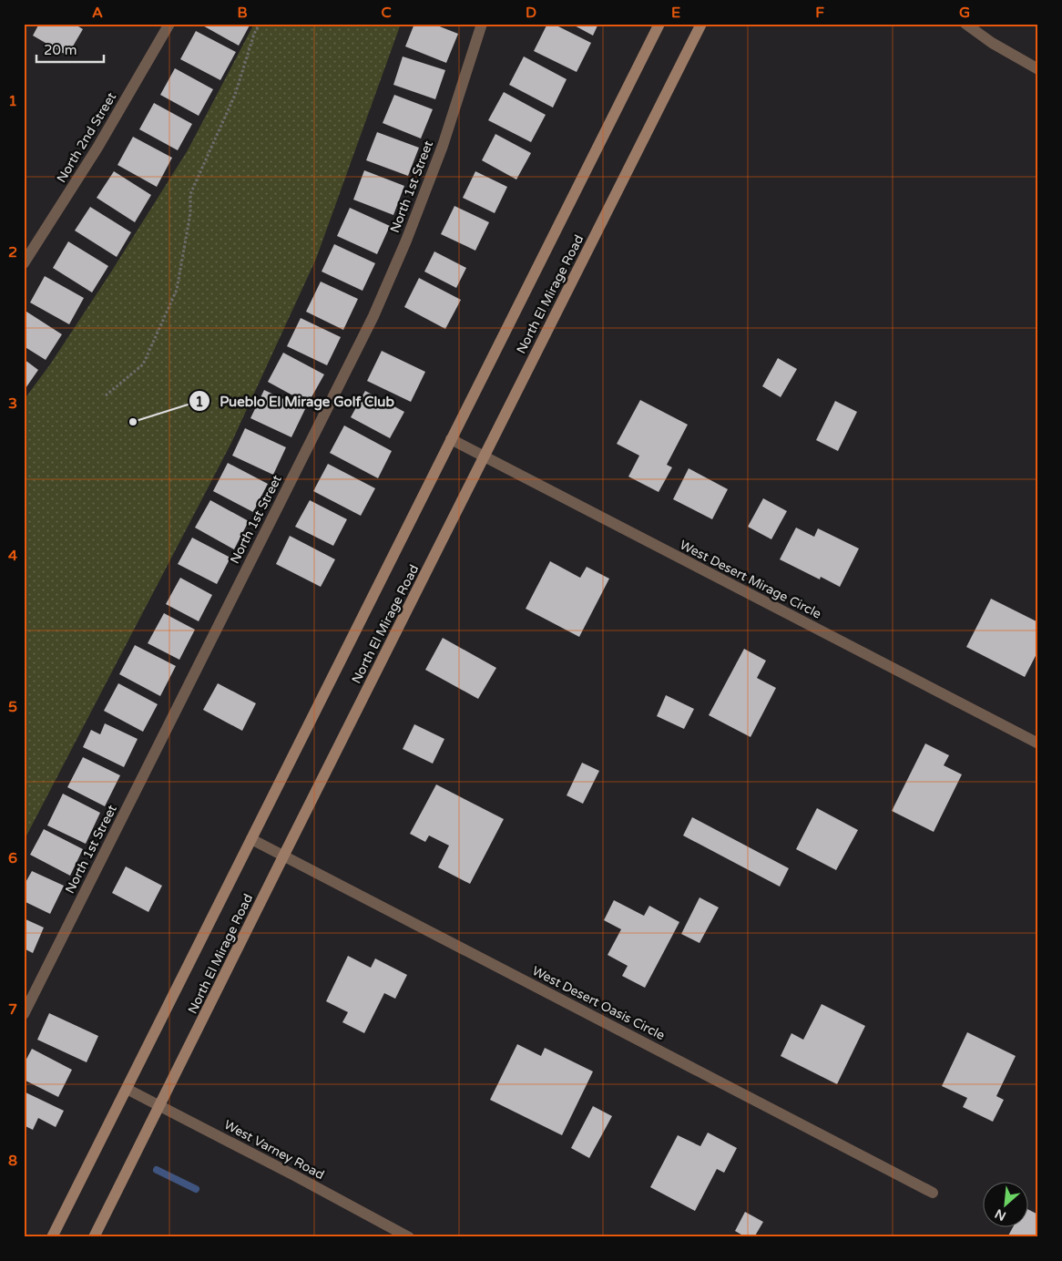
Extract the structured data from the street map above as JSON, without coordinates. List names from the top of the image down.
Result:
{
  "streets": {
    "main road": ["North El Mirage Road"],
    "street": [
      "North 2nd Street",
      "North 1st Street",
      "West Desert Mirage Circle",
      "West Desert Oasis Circle",
      "West Varney Road"
    ]
  },
  "crossings": [
    ["North El Mirage Road", "West Desert Mirage Circle"],
    ["North El Mirage Road", "West Desert Oasis Circle"],
    ["North El Mirage Road", "West Varney Road"]
  ],
  "places": ["Pueblo El Mirage Golf Club"],
  "scale_bar": "20 m",
  "north": "bottom left",
  "grid": {
    "columns": [
      "A",
      "B",
      "C",
      "D",
      "E",
      "F",
      "G"
    ],
    "rows": [
      "1",
      "2",
      "3",
      "4",
      "5",
      "6",
      "7",
      "8"
    ]
  }
}
